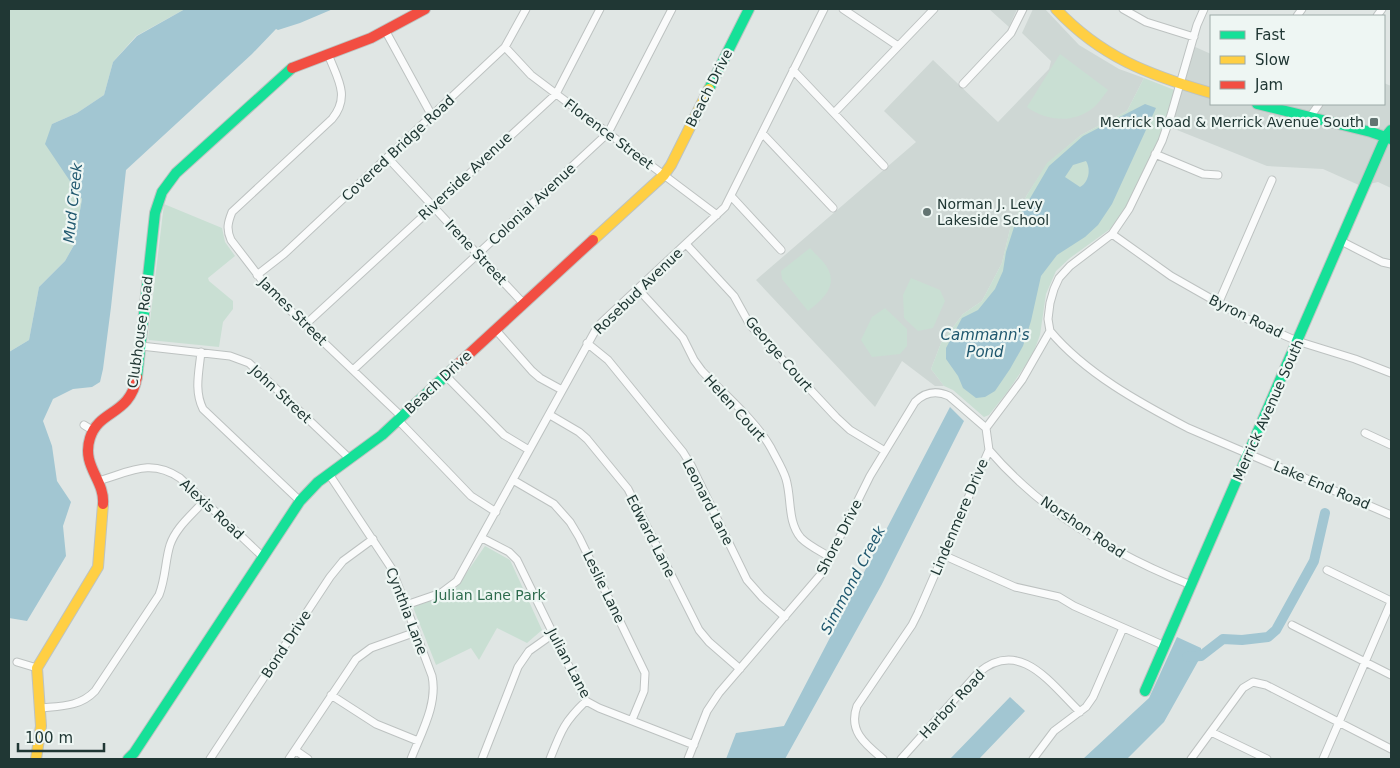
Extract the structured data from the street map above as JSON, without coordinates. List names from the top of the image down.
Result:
{
  "streets": {
    "street": [
      "Beach Drive",
      "Florence Street",
      "Covered Bridge Road",
      "Riverside Avenue",
      "Colonial Avenue",
      "Irene Street",
      "Rosebud Avenue",
      "James Street",
      "Byron Road",
      "Clubhouse Road",
      "George Court",
      "John Street",
      "Helen Court",
      "Merrick Avenue South",
      "Lake End Road",
      "Leonard Lane",
      "Alexis Road",
      "Lindenmere Drive",
      "Norshon Road",
      "Edward Lane",
      "Shore Drive",
      "Leslie Lane",
      "Cynthia Lane",
      "Bond Drive",
      "Julian Lane",
      "Harbor Road"
    ]
  },
  "crossings": [
    ["Beach Drive", "Florence Street"],
    ["Beach Drive", "Irene Street"],
    ["Beach Drive", "James Street"],
    ["Beach Drive", "John Street"],
    ["Beach Drive", "Alexis Road"],
    ["Beach Drive", "Cynthia Lane"],
    ["Florence Street", "Covered Bridge Road"],
    ["Florence Street", "Riverside Avenue"],
    ["Florence Street", "Colonial Avenue"],
    ["Florence Street", "Rosebud Avenue"],
    ["Covered Bridge Road", "Irene Street"],
    ["Covered Bridge Road", "James Street"],
    ["Riverside Avenue", "Irene Street"],
    ["Riverside Avenue", "James Street"],
    ["Colonial Avenue", "Irene Street"],
    ["Colonial Avenue", "James Street"],
    ["Rosebud Avenue", "James Street"],
    ["Rosebud Avenue", "George Court"],
    ["Rosebud Avenue", "Helen Court"],
    ["Rosebud Avenue", "Leonard Lane"],
    ["Rosebud Avenue", "Edward Lane"],
    ["Rosebud Avenue", "Leslie Lane"],
    ["Rosebud Avenue", "Cynthia Lane"],
    ["Rosebud Avenue", "Julian Lane"],
    ["James Street", "Clubhouse Road"],
    ["Byron Road", "Merrick Avenue South"],
    ["Clubhouse Road", "John Street"],
    ["Clubhouse Road", "Alexis Road"],
    ["George Court", "Shore Drive"],
    ["Helen Court", "Shore Drive"],
    ["Merrick Avenue South", "Lake End Road"],
    ["Merrick Avenue South", "Norshon Road"],
    ["Leonard Lane", "Shore Drive"],
    ["Lindenmere Drive", "Norshon Road"],
    ["Lindenmere Drive", "Shore Drive"],
    ["Edward Lane", "Shore Drive"],
    ["Shore Drive", "Julian Lane"],
    ["Leslie Lane", "Julian Lane"],
    ["Cynthia Lane", "Bond Drive"]
  ],
  "water": ["Mud Creek", "Cammann's Pond", "Simmond Creek"],
  "parks": ["Julian Lane Park"],
  "places": {
    "transit": ["Merrick Road & Merrick Avenue South"],
    "other": ["Norman J. Levy Lakeside School"]
  },
  "legend": ["Fast", "Slow", "Jam"],
  "scale_bar": "100 m"
}
